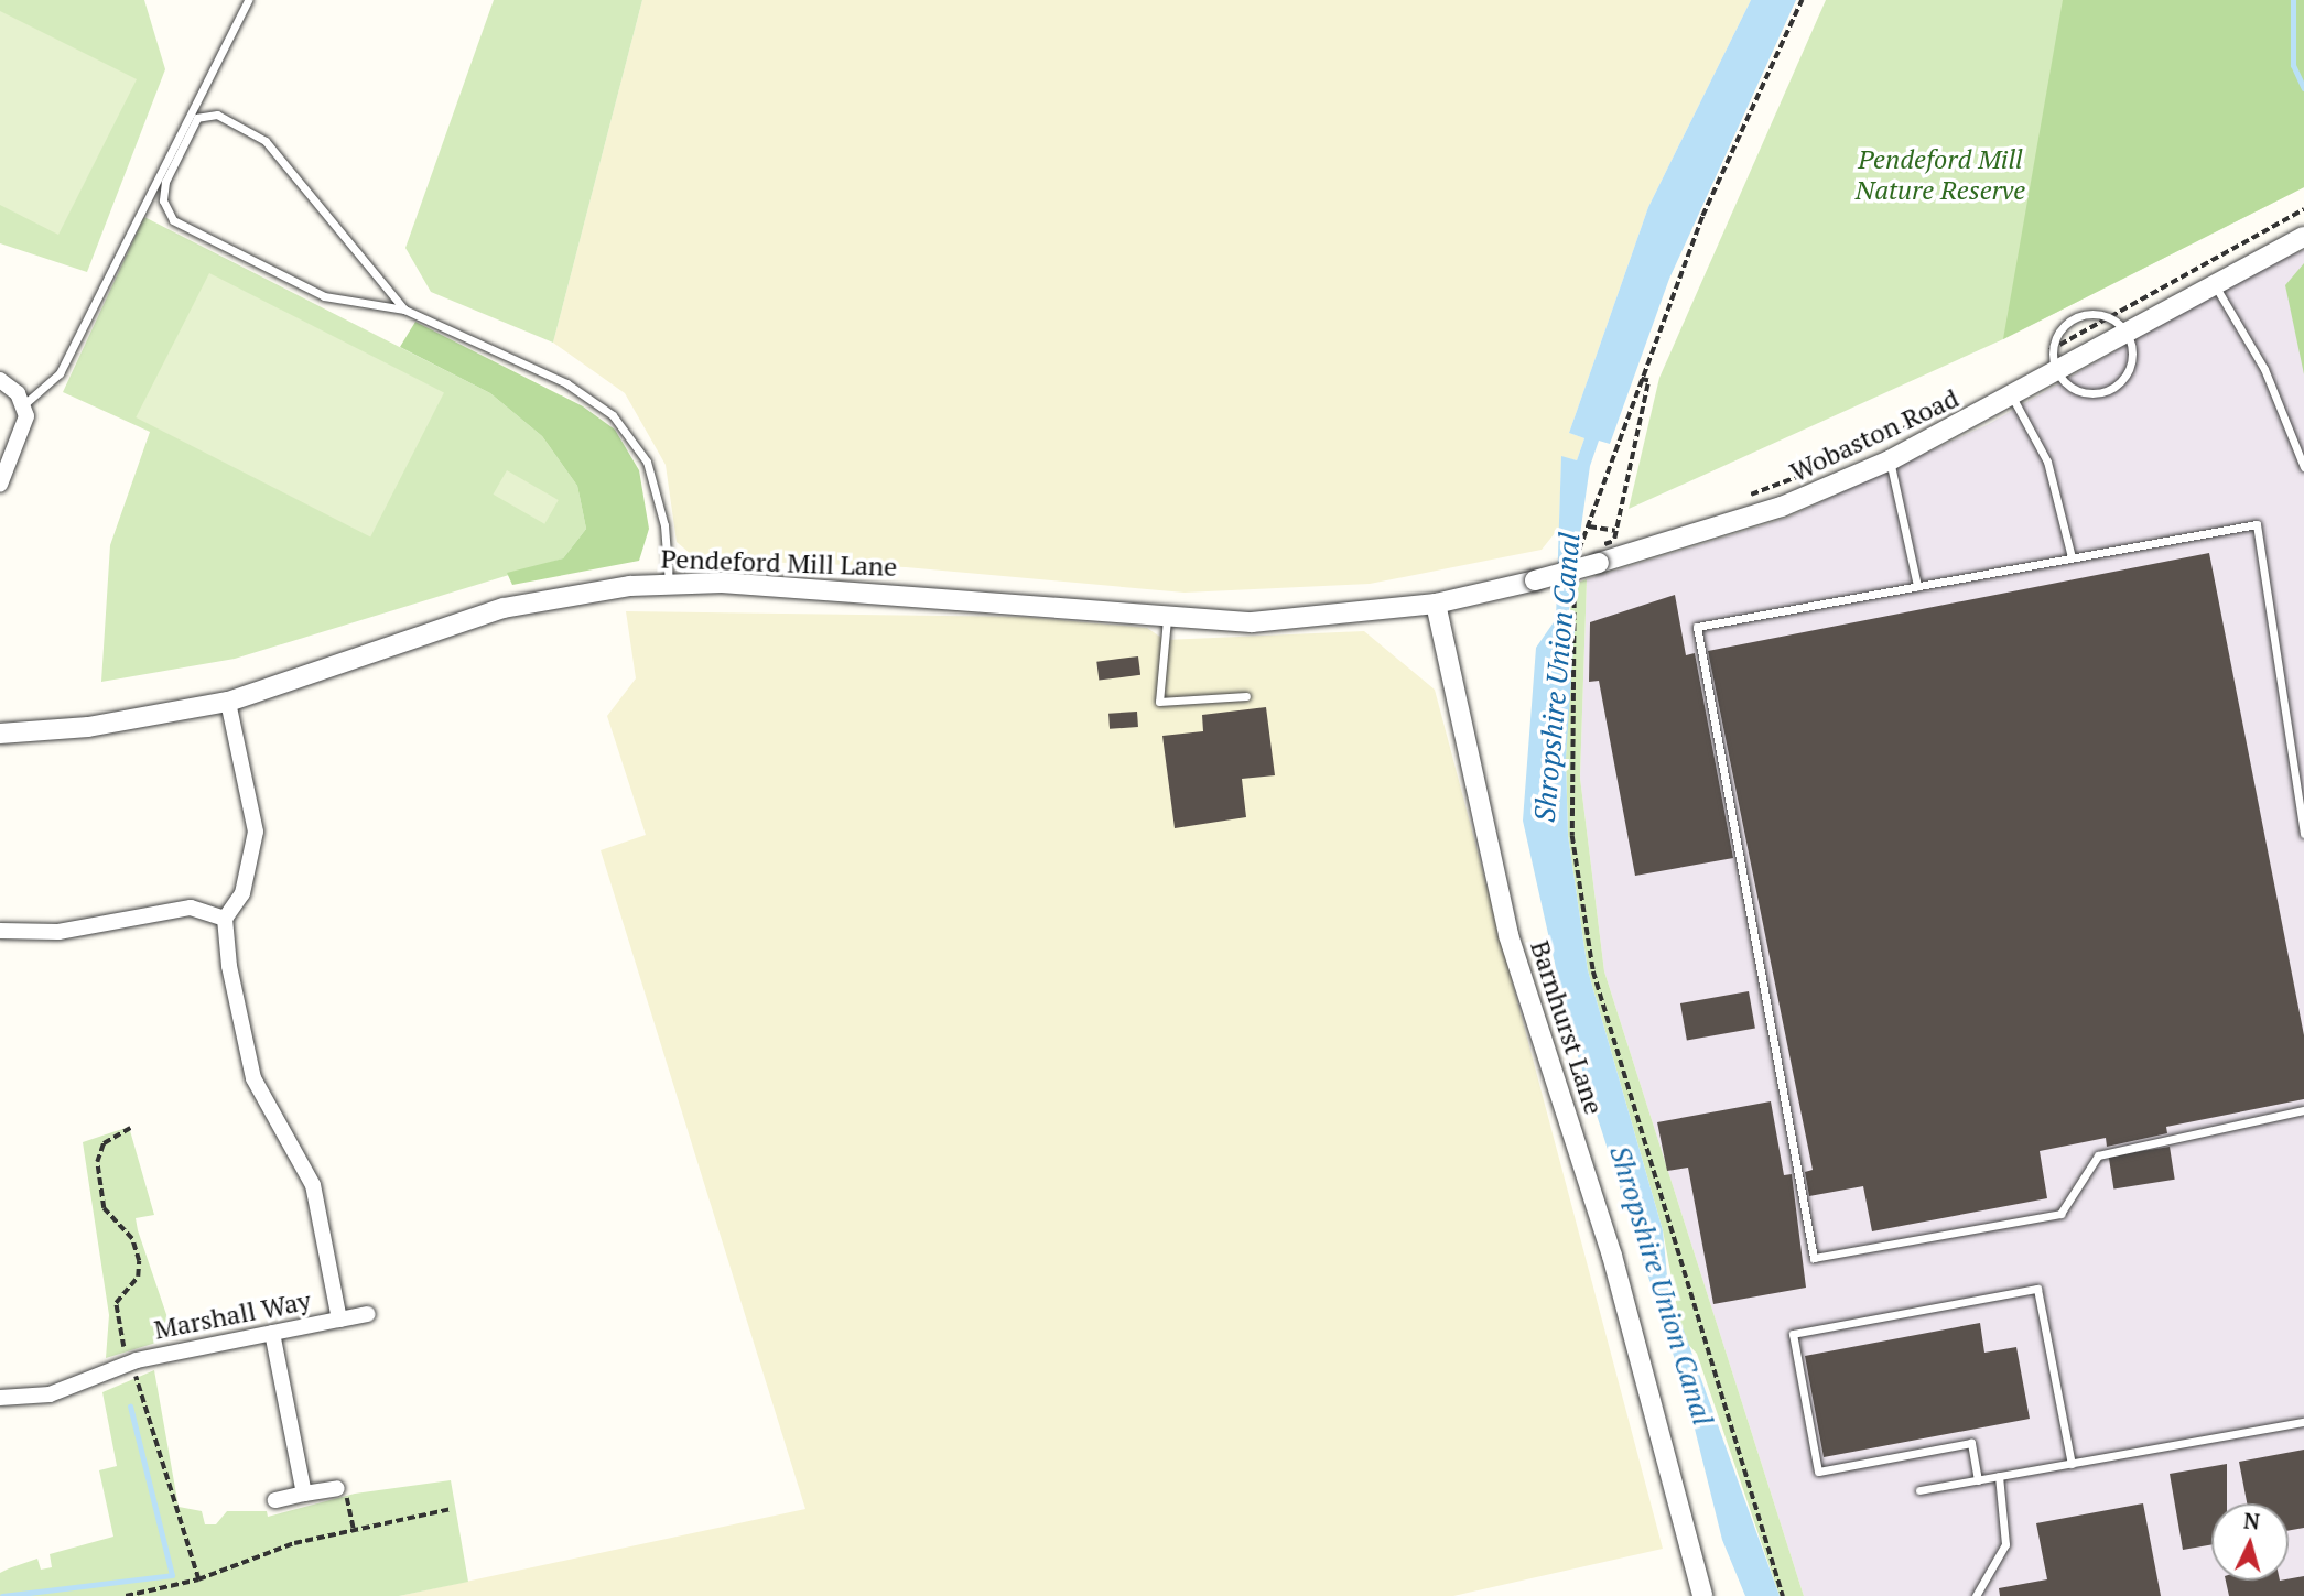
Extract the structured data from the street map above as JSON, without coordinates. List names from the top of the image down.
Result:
{
  "streets": {
    "street": [
      "Wobaston Road",
      "Pendeford Mill Lane",
      "Barnhurst Lane",
      "Marshall Way"
    ]
  },
  "crossings": [
    ["Wobaston Road", "Pendeford Mill Lane"],
    ["Wobaston Road", "Barnhurst Lane"],
    ["Pendeford Mill Lane", "Barnhurst Lane"]
  ],
  "water": ["Shropshire Union Canal"],
  "parks": ["Pendeford Mill Nature Reserve"],
  "north": "top"
}
